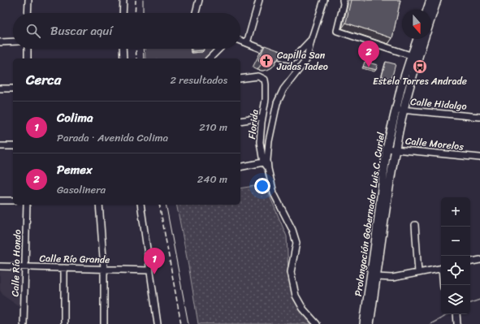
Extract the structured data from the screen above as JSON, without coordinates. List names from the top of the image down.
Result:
{
  "streets": {
    "main road": ["Prolongación Gobernador Luis C. Curiel"],
    "street": [
      "Calle Hidalgo",
      "Florida",
      "Calle Morelos",
      "Calle Río Grande",
      "Calle Río Hondo"
    ]
  },
  "crossings": [
    ["Calle Hidalgo", "Prolongación Gobernador Luis C. Curiel"],
    ["Calle Morelos", "Prolongación Gobernador Luis C. Curiel"],
    ["Calle Río Grande", "Calle Río Hondo"]
  ],
  "places": {
    "church": ["Capilla San Judas Tadeo"],
    "bus stop": ["Estela Torres Andrade"]
  },
  "north": "bottom",
  "page": {
    "search": "Buscar aquí",
    "pins": ["2", "1"],
    "heading": ["Cerca", "2 resultados"],
    "list": [
      {
        "mark": "1",
        "name": "Colima",
        "note": "Parada · Avenida Colima",
        "value": "210 m"
      },
      {
        "mark": "2",
        "name": "Pemex",
        "note": "Gasolinera",
        "value": "240 m"
      }
    ],
    "map_buttons": ["+", "−"]
  }
}
